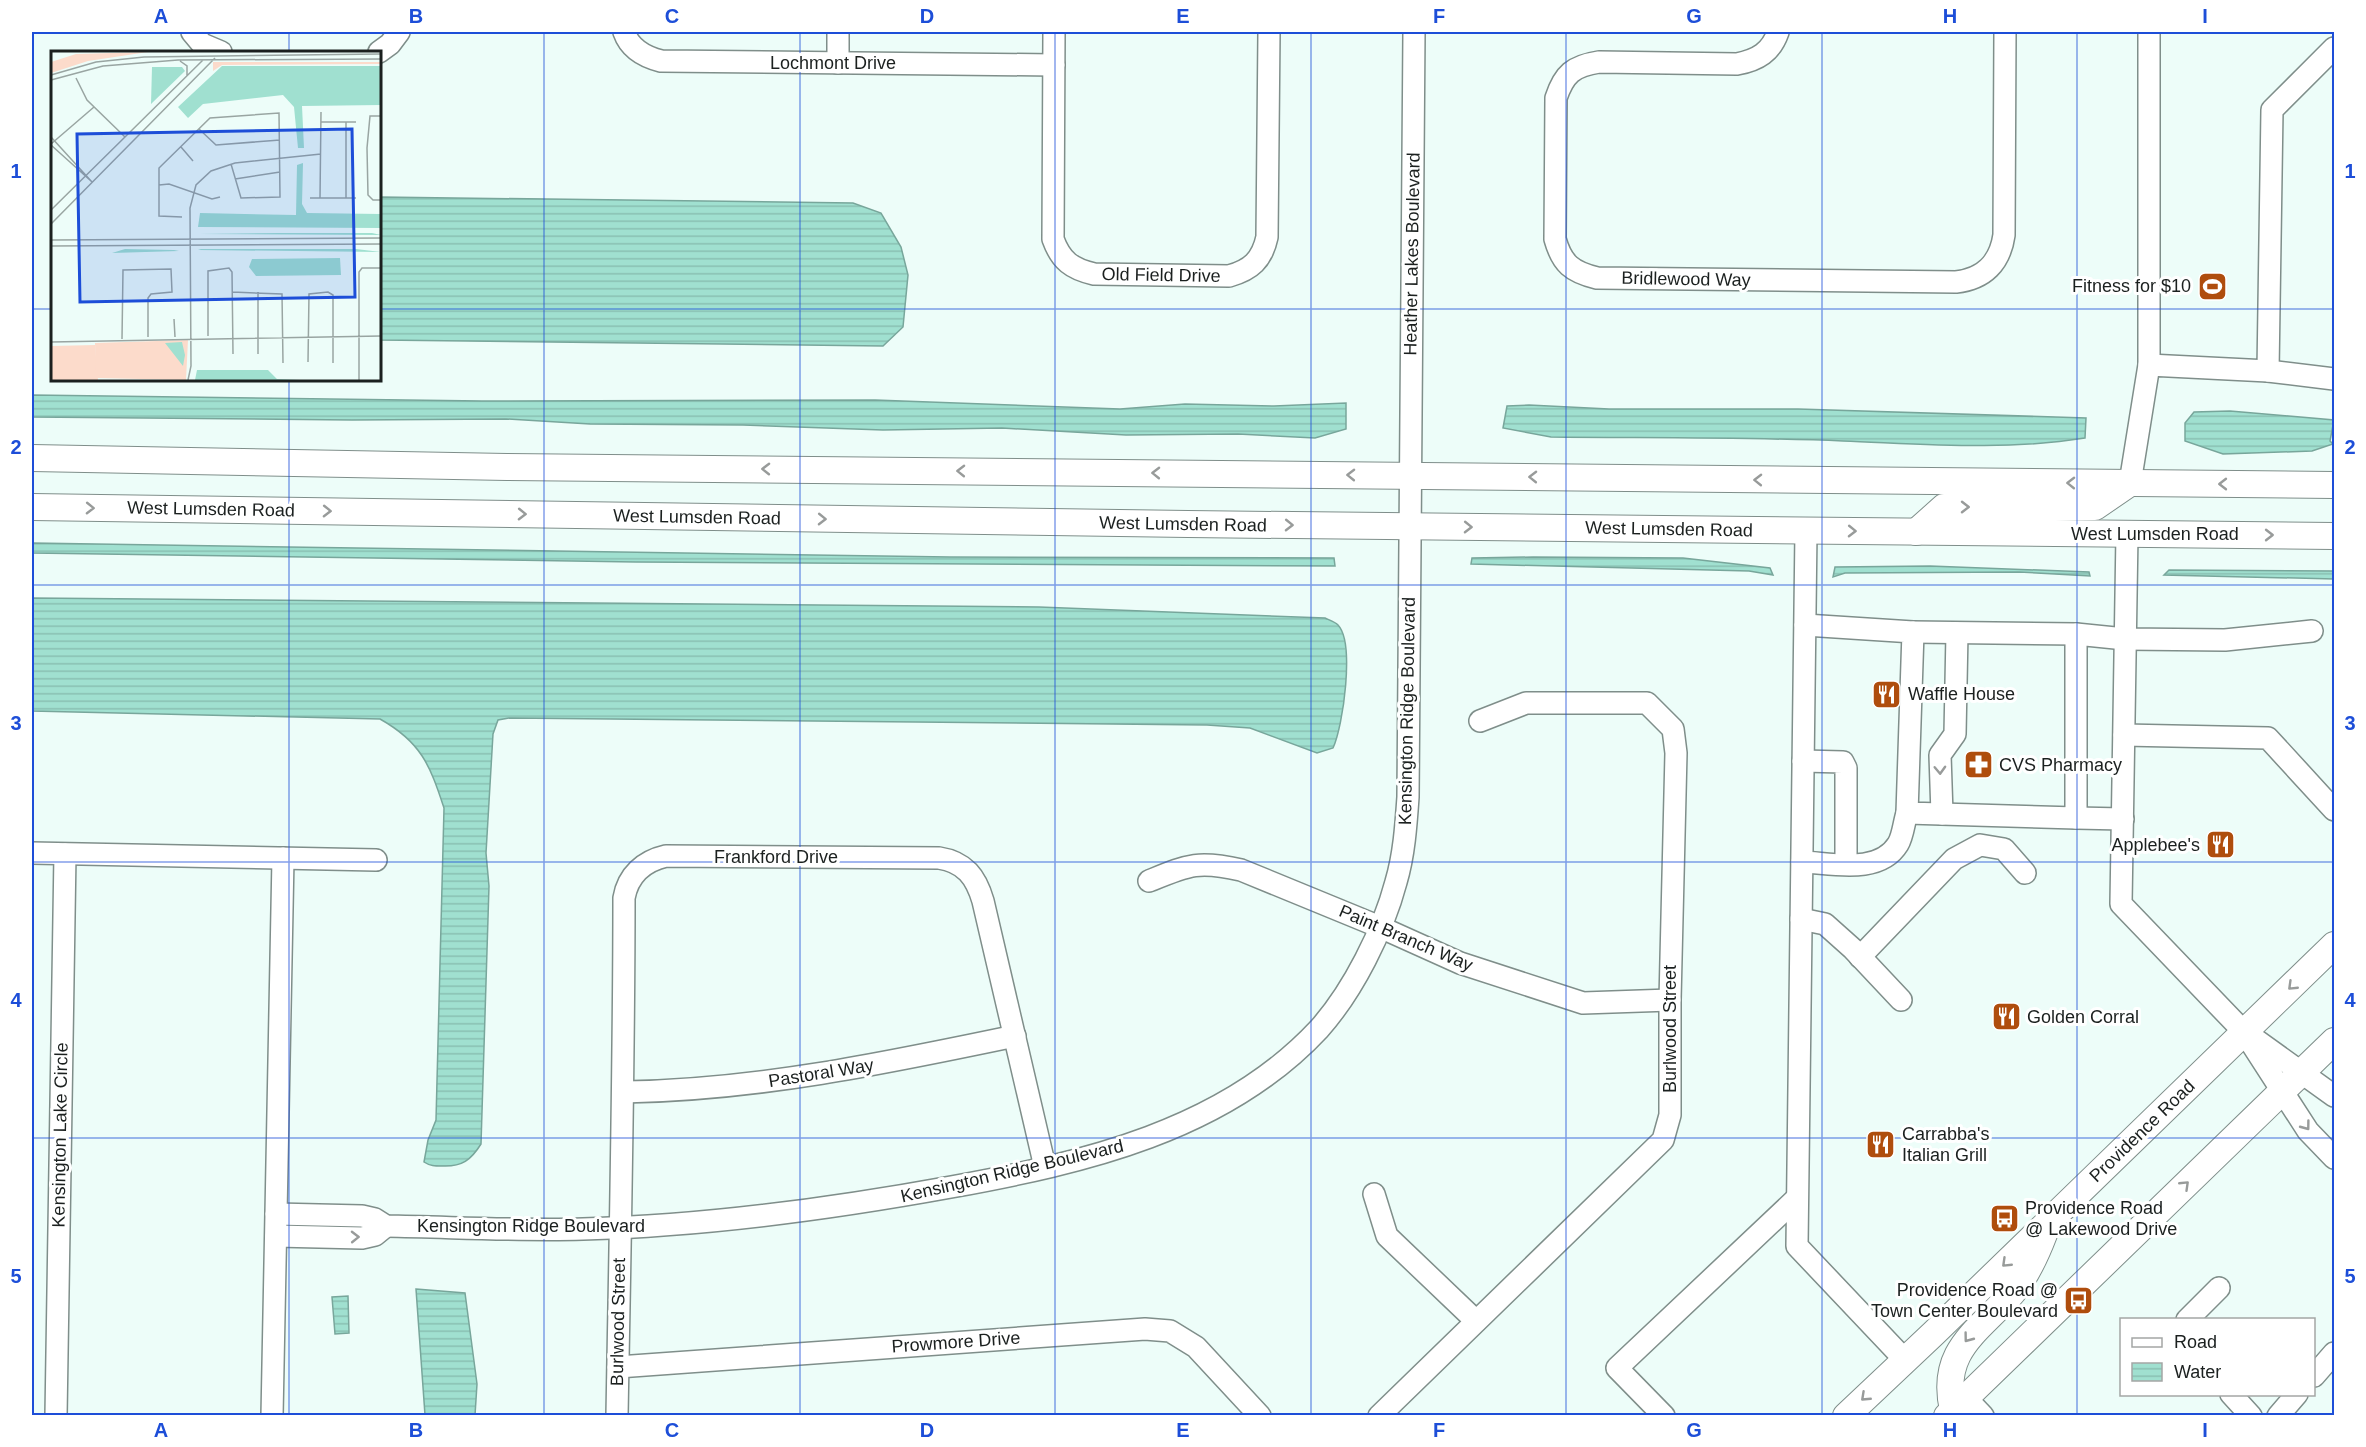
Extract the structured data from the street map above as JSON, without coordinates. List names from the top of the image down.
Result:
{
  "streets": {
    "main road": ["West Lumsden Road", "Providence Road"],
    "street": [
      "Lochmont Drive",
      "Heather Lakes Boulevard",
      "Old Field Drive",
      "Bridlewood Way",
      "Kensington Ridge Boulevard",
      "Frankford Drive",
      "Paint Branch Way",
      "Burlwood Street",
      "Pastoral Way",
      "Kensington Lake Circle",
      "Prowmore Drive"
    ]
  },
  "crossings": [
    ["Lochmont Drive", "Old Field Drive"],
    ["Heather Lakes Boulevard", "Kensington Ridge Boulevard"],
    ["West Lumsden Road", "Kensington Ridge Boulevard"],
    ["Kensington Ridge Boulevard", "Frankford Drive"],
    ["Kensington Ridge Boulevard", "Paint Branch Way"],
    ["Kensington Ridge Boulevard", "Burlwood Street"],
    ["Frankford Drive", "Burlwood Street"],
    ["Frankford Drive", "Pastoral Way"],
    ["Paint Branch Way", "Burlwood Street"],
    ["Burlwood Street", "Prowmore Drive"]
  ],
  "places": {
    "sports": ["Fitness for $10"],
    "restaurant": [
      "Waffle House",
      "Applebee's",
      "Golden Corral",
      "Carrabba's Italian Grill"
    ],
    "pharmacy": ["CVS Pharmacy"],
    "bus stop": ["Providence Road @ Lakewood Drive", "Providence Road @ Town Center Boulevard"]
  },
  "legend": ["Road", "Water"],
  "grid": {
    "columns": [
      "A",
      "B",
      "C",
      "D",
      "E",
      "F",
      "G",
      "H",
      "I"
    ],
    "rows": [
      "1",
      "2",
      "3",
      "4",
      "5"
    ]
  }
}
